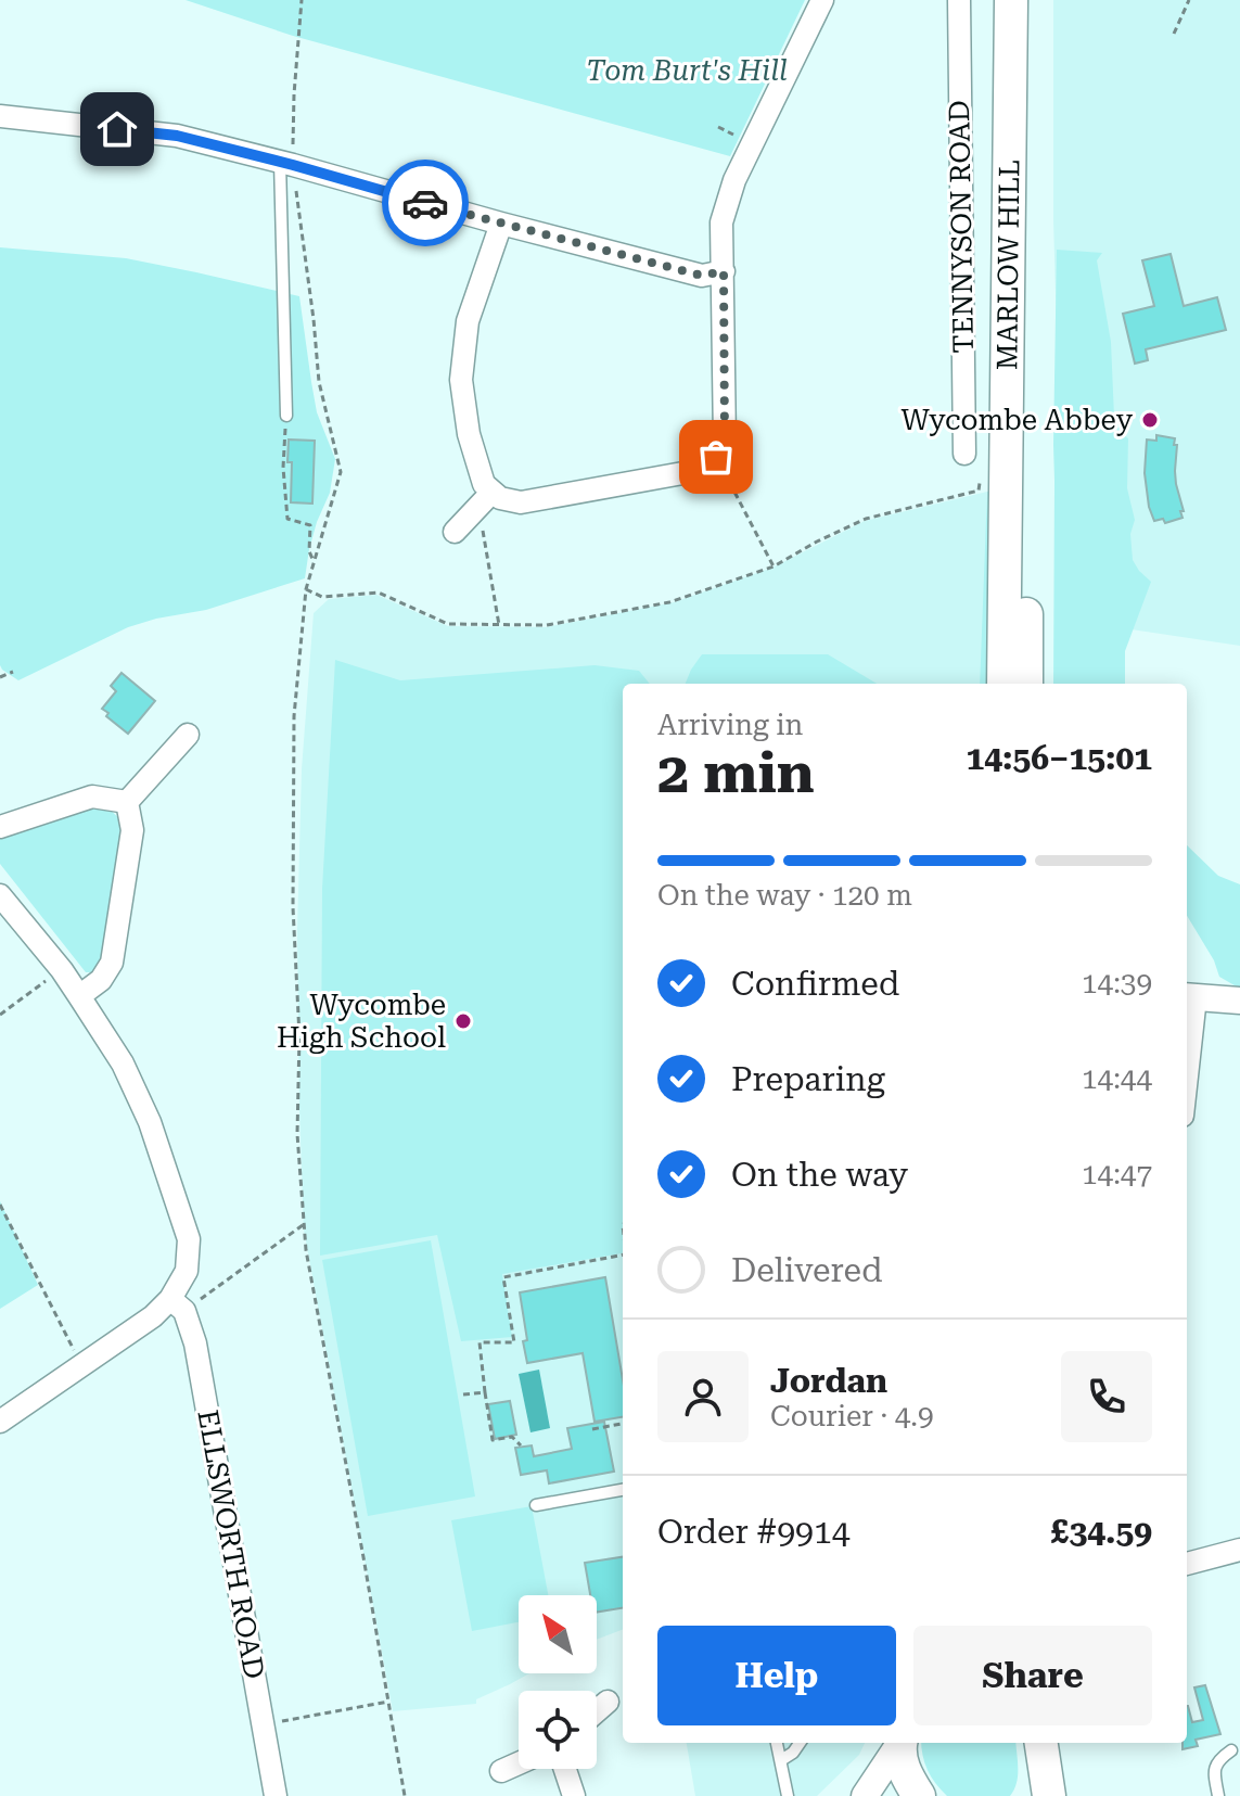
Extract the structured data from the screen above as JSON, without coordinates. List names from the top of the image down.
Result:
{
  "streets": {
    "main road": ["MARLOW HILL"],
    "street": ["TENNYSON ROAD", "ELLSWORTH ROAD"]
  },
  "parks": ["Tom Burt's Hill"],
  "places": ["Wycombe Abbey", "Wycombe High School"],
  "north": "top left",
  "page": {
    "heading": ["2 min", "Arriving in", "14:56–15:01"],
    "panel": [
      "Jordan",
      "Courier · 4.9",
      "Order #9914",
      "£34.59"
    ],
    "bar": "On the way · 120 m",
    "list": [
      ["Confirmed", "14:39"],
      ["Preparing", "14:44"],
      ["On the way", "14:47"],
      "Delivered"
    ],
    "buttons": ["Help", "Share"]
  }
}
